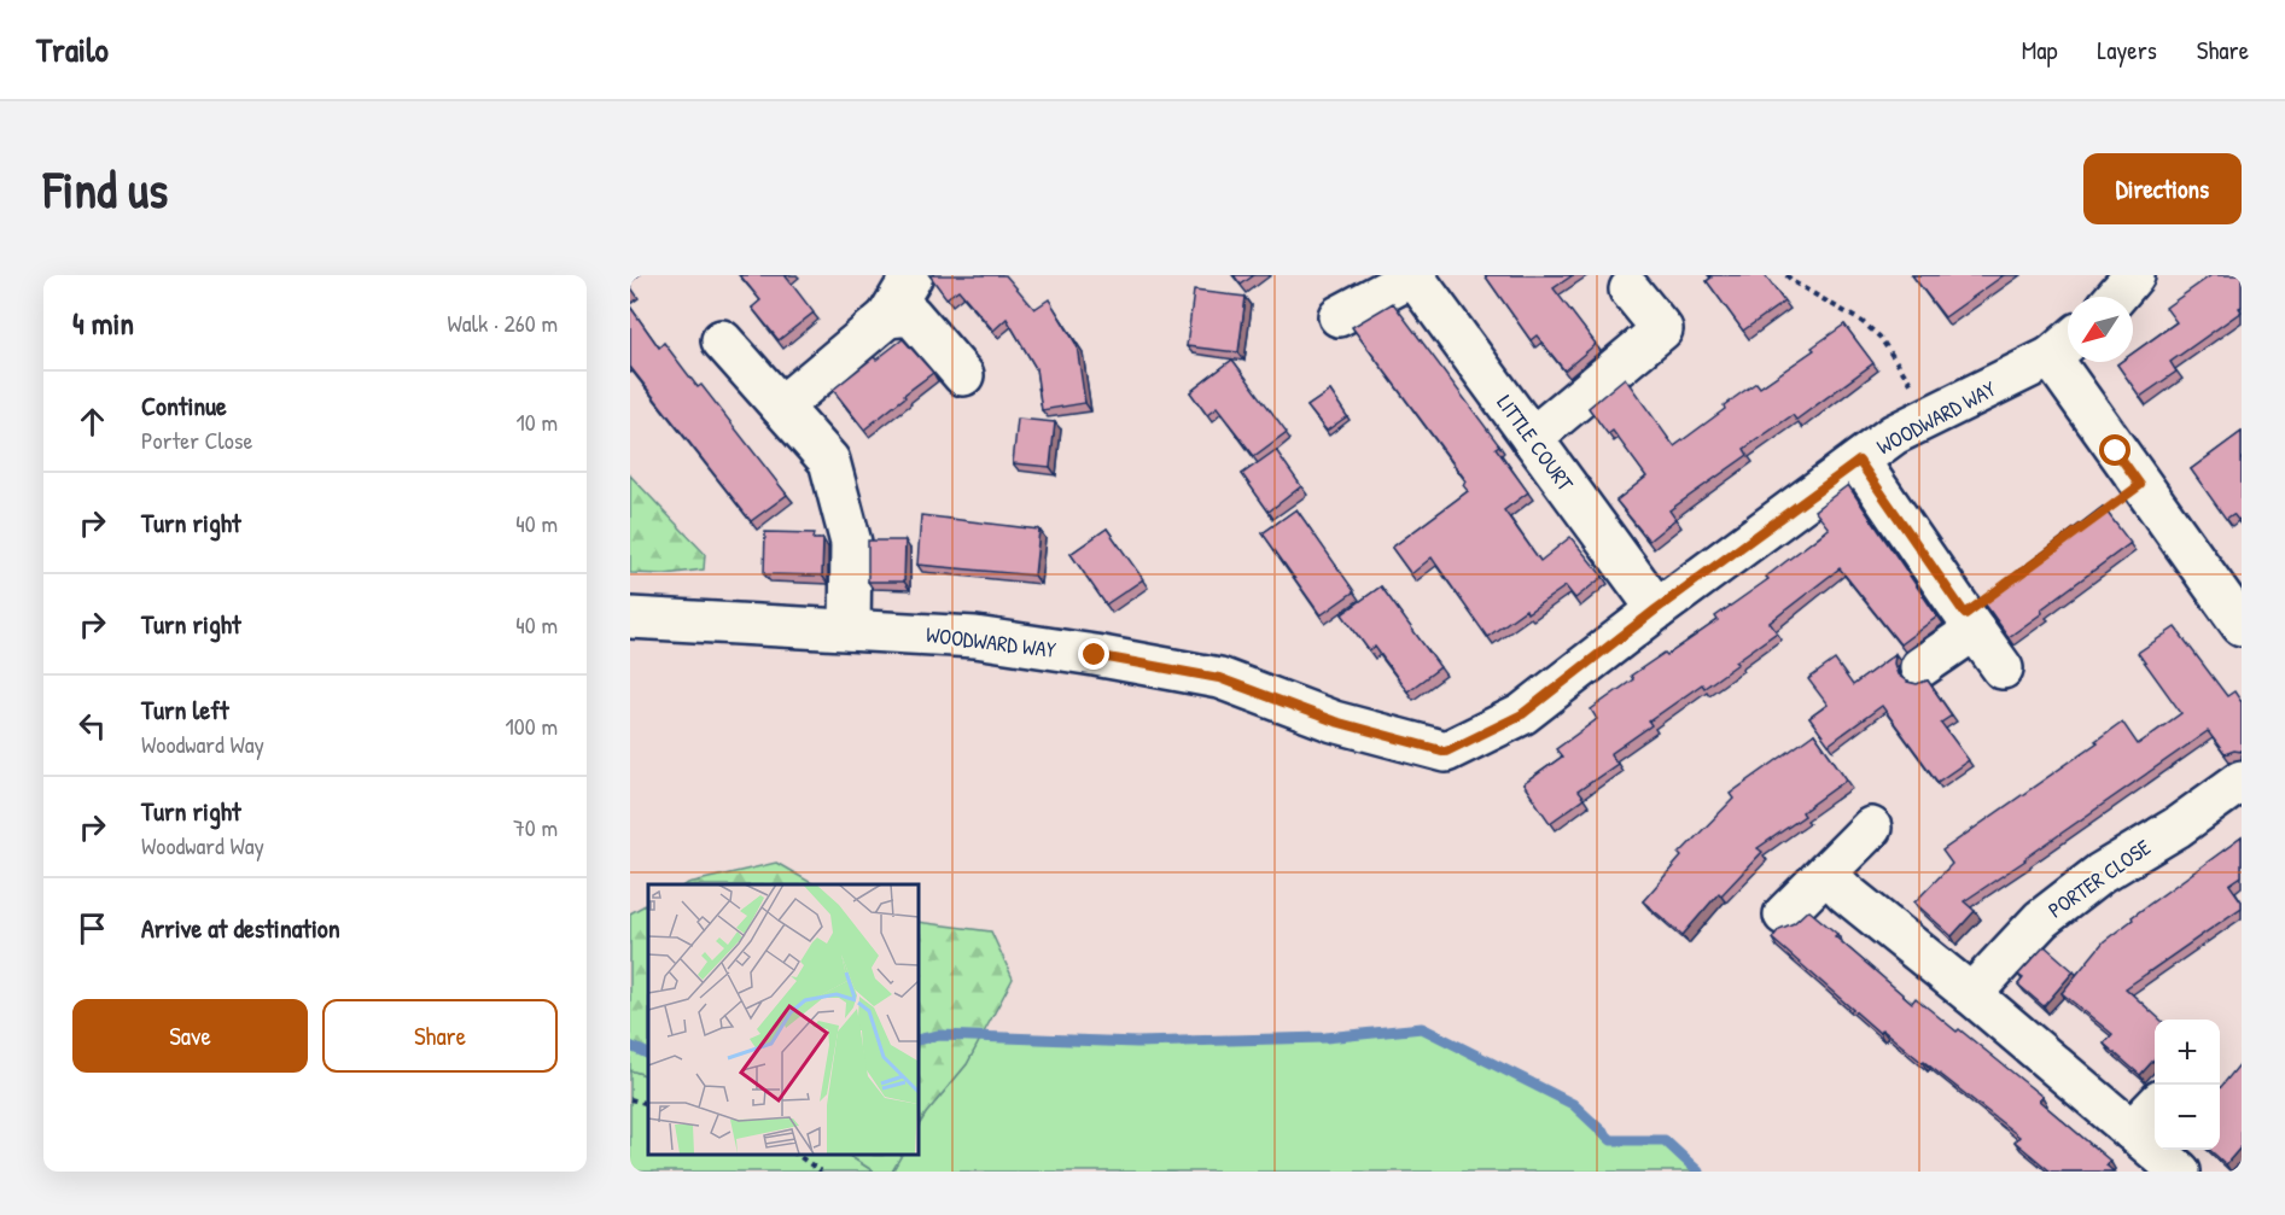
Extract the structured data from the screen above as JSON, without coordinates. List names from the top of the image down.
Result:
{
  "streets": {
    "street": ["WOODWARD WAY", "LITTLE COURT", "PORTER CLOSE"]
  },
  "crossings": [
    ["WOODWARD WAY", "LITTLE COURT"]
  ],
  "north": "bottom left",
  "page": {
    "header": "Trailo",
    "nav": ["Map", "Layers", "Share"],
    "buttons": [
      "Directions",
      ["Save", "Share"]
    ],
    "title": "Find us",
    "heading": ["4 min", "Walk · 260 m"],
    "list": [
      ["Continue", "Porter Close", "10 m"],
      ["Turn right", "40 m"],
      ["Turn right", "40 m"],
      ["Turn left", "Woodward Way", "100 m"],
      ["Turn right", "Woodward Way", "70 m"],
      "Arrive at destination"
    ],
    "map_buttons": ["+", "−"]
  }
}
